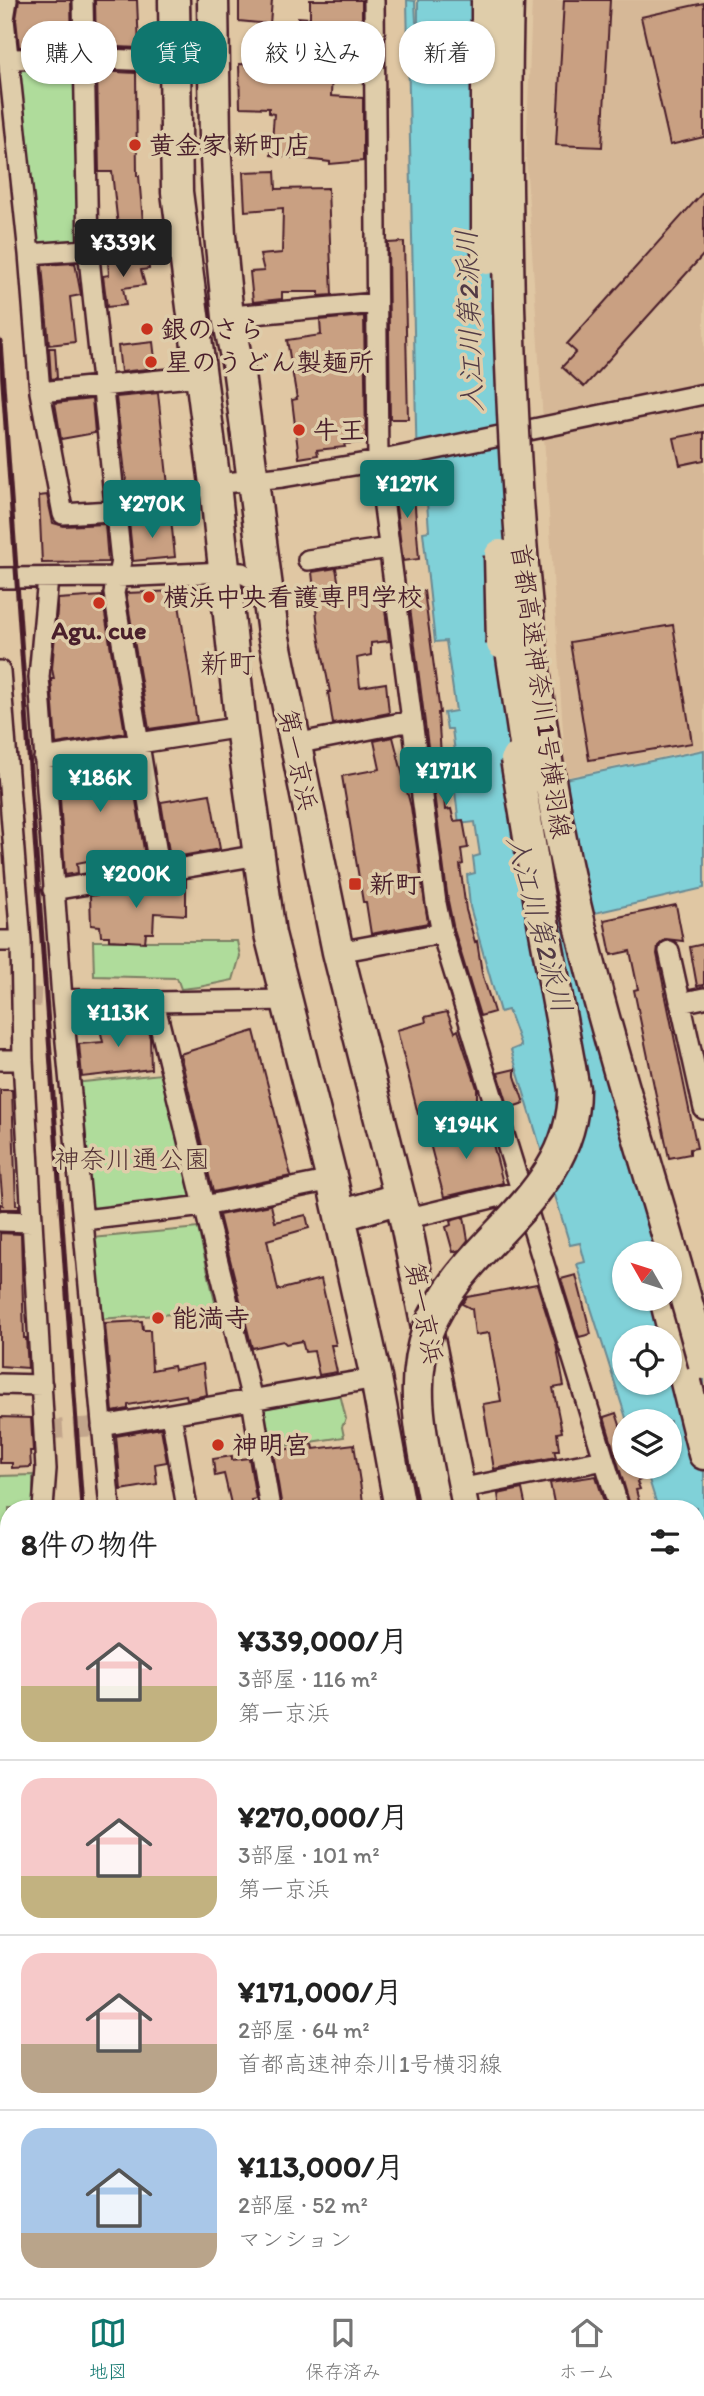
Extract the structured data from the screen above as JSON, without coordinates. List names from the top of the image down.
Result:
{
  "streets": {
    "highway": ["首都高速神奈川1号横羽線", "第一京浜"]
  },
  "districts": ["新町"],
  "water": ["入江川第2派川"],
  "parks": ["神奈川通公園"],
  "places": {
    "other": [
      "黄金家 新町店",
      "銀のさら",
      "星のうどん製麺所",
      "牛王",
      "横浜中央看護専門学校",
      "Agu. cue",
      "能満寺",
      "神明宮"
    ],
    "transit": ["新町"]
  },
  "north": "top left",
  "page": {
    "chip": [
      "購入",
      "賃貸",
      "絞り込み",
      "新着"
    ],
    "price": [
      "¥339K",
      "¥127K",
      "¥270K",
      "¥171K",
      "¥186K",
      "¥200K",
      "¥113K",
      "¥194K"
    ],
    "heading": "8件の物件",
    "list": [
      {
        "name": "¥339,000/月",
        "note": "3部屋 · 116 m² · 第一京浜"
      },
      {
        "name": "¥270,000/月",
        "note": "3部屋 · 101 m² · 第一京浜"
      },
      {
        "name": "¥171,000/月",
        "note": "2部屋 · 64 m² · 首都高速神奈川1号横羽線"
      },
      {
        "name": "¥113,000/月",
        "note": "2部屋 · 52 m² · マンション"
      }
    ],
    "tabs": ["地図", "保存済み", "ホーム"]
  }
}
